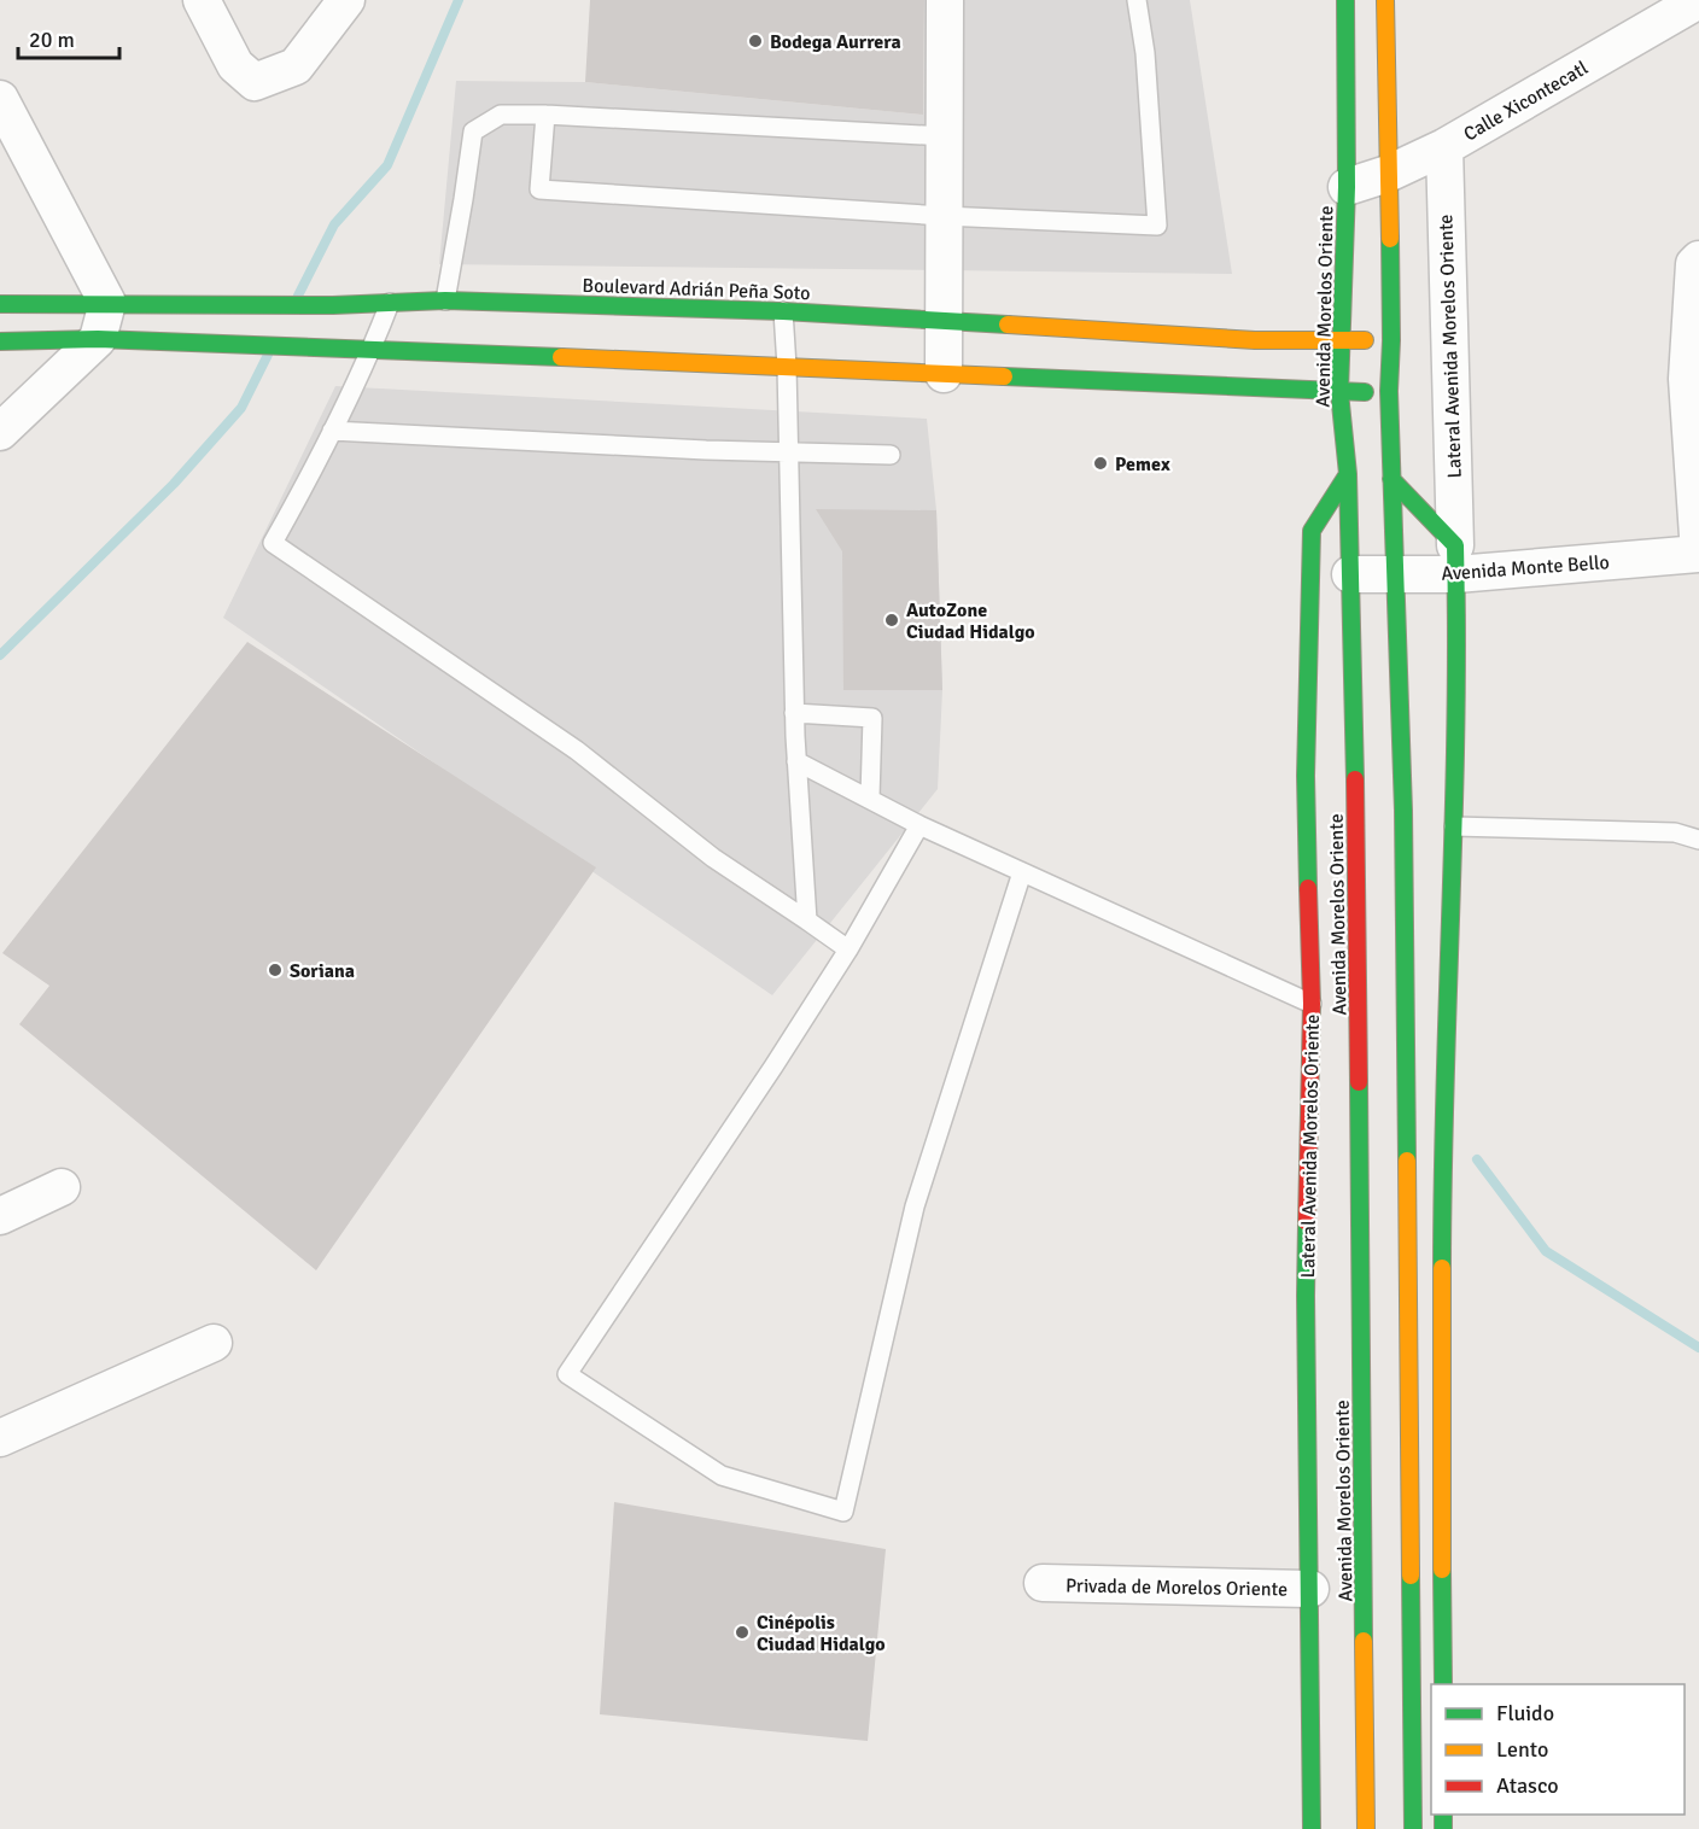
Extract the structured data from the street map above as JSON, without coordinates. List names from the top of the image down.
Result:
{
  "streets": {
    "main road": ["Boulevard Adrián Peña Soto", "Avenida Morelos Oriente", "Lateral Avenida Morelos Oriente"],
    "street": ["Calle Xicontecatl", "Avenida Monte Bello", "Privada de Morelos Oriente"]
  },
  "crossings": [
    ["Calle Xicontecatl", "Avenida Morelos Oriente"],
    ["Calle Xicontecatl", "Lateral Avenida Morelos Oriente"],
    ["Boulevard Adrián Peña Soto", "Avenida Morelos Oriente"],
    ["Avenida Morelos Oriente", "Lateral Avenida Morelos Oriente"],
    ["Avenida Morelos Oriente", "Avenida Monte Bello"],
    ["Lateral Avenida Morelos Oriente", "Avenida Monte Bello"],
    ["Lateral Avenida Morelos Oriente", "Privada de Morelos Oriente"]
  ],
  "places": [
    "Bodega Aurrera",
    "Pemex",
    "AutoZone Ciudad Hidalgo",
    "Soriana",
    "Cinépolis Ciudad Hidalgo"
  ],
  "legend": ["Fluido", "Lento", "Atasco"],
  "scale_bar": "20 m"
}
